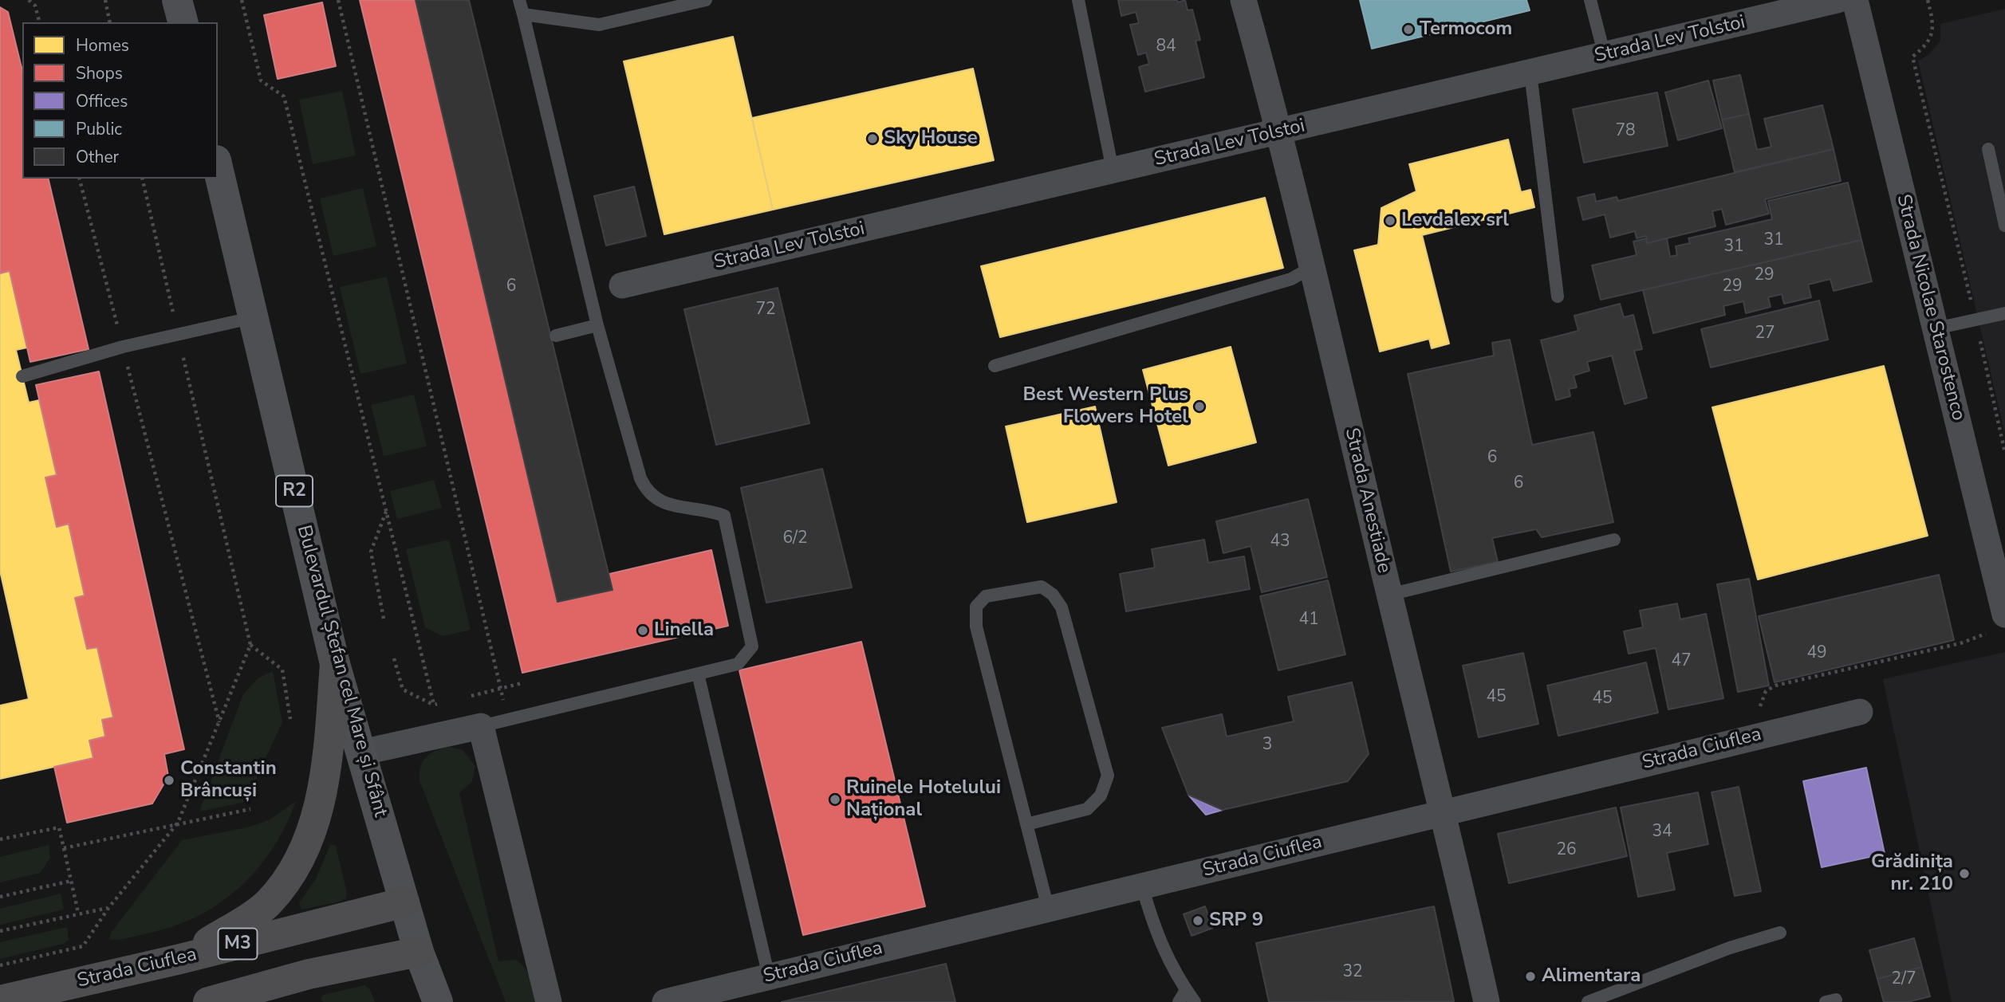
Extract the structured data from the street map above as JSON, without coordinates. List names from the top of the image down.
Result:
{
  "streets": {
    "highway": ["Strada Ciuflea", "M3"],
    "main road": ["R2", "Bulevardul Ștefan cel Mare și Sfânt"],
    "street": ["Strada Lev Tolstoi", "Strada Nicolae Starostenco", "Strada Anestiade"]
  },
  "crossings": [
    ["Strada Lev Tolstoi", "Strada Anestiade"],
    ["R2", "Bulevardul Ștefan cel Mare și Sfânt"],
    ["R2", "M3"],
    ["Strada Anestiade", "Strada Ciuflea"],
    ["Bulevardul Ștefan cel Mare și Sfânt", "Strada Ciuflea"],
    ["Bulevardul Ștefan cel Mare și Sfânt", "M3"]
  ],
  "places": [
    "Termocom",
    "Sky House",
    "Levdalex srl",
    "Best Western Plus Flowers Hotel",
    "Linella",
    "Constantin Brâncuși",
    "Ruinele Hotelului Național",
    "Grădinița nr. 210",
    "SRP 9",
    "Alimentara"
  ],
  "house_numbers": [
    "84",
    "78",
    "31",
    "31",
    "29",
    "6",
    "29",
    "72",
    "27",
    "6",
    "6",
    "6/2",
    "43",
    "41",
    "49",
    "47",
    "45",
    "45",
    "3",
    "34",
    "26",
    "32",
    "2/7"
  ],
  "legend": [
    "Homes",
    "Shops",
    "Offices",
    "Public",
    "Other"
  ]
}
